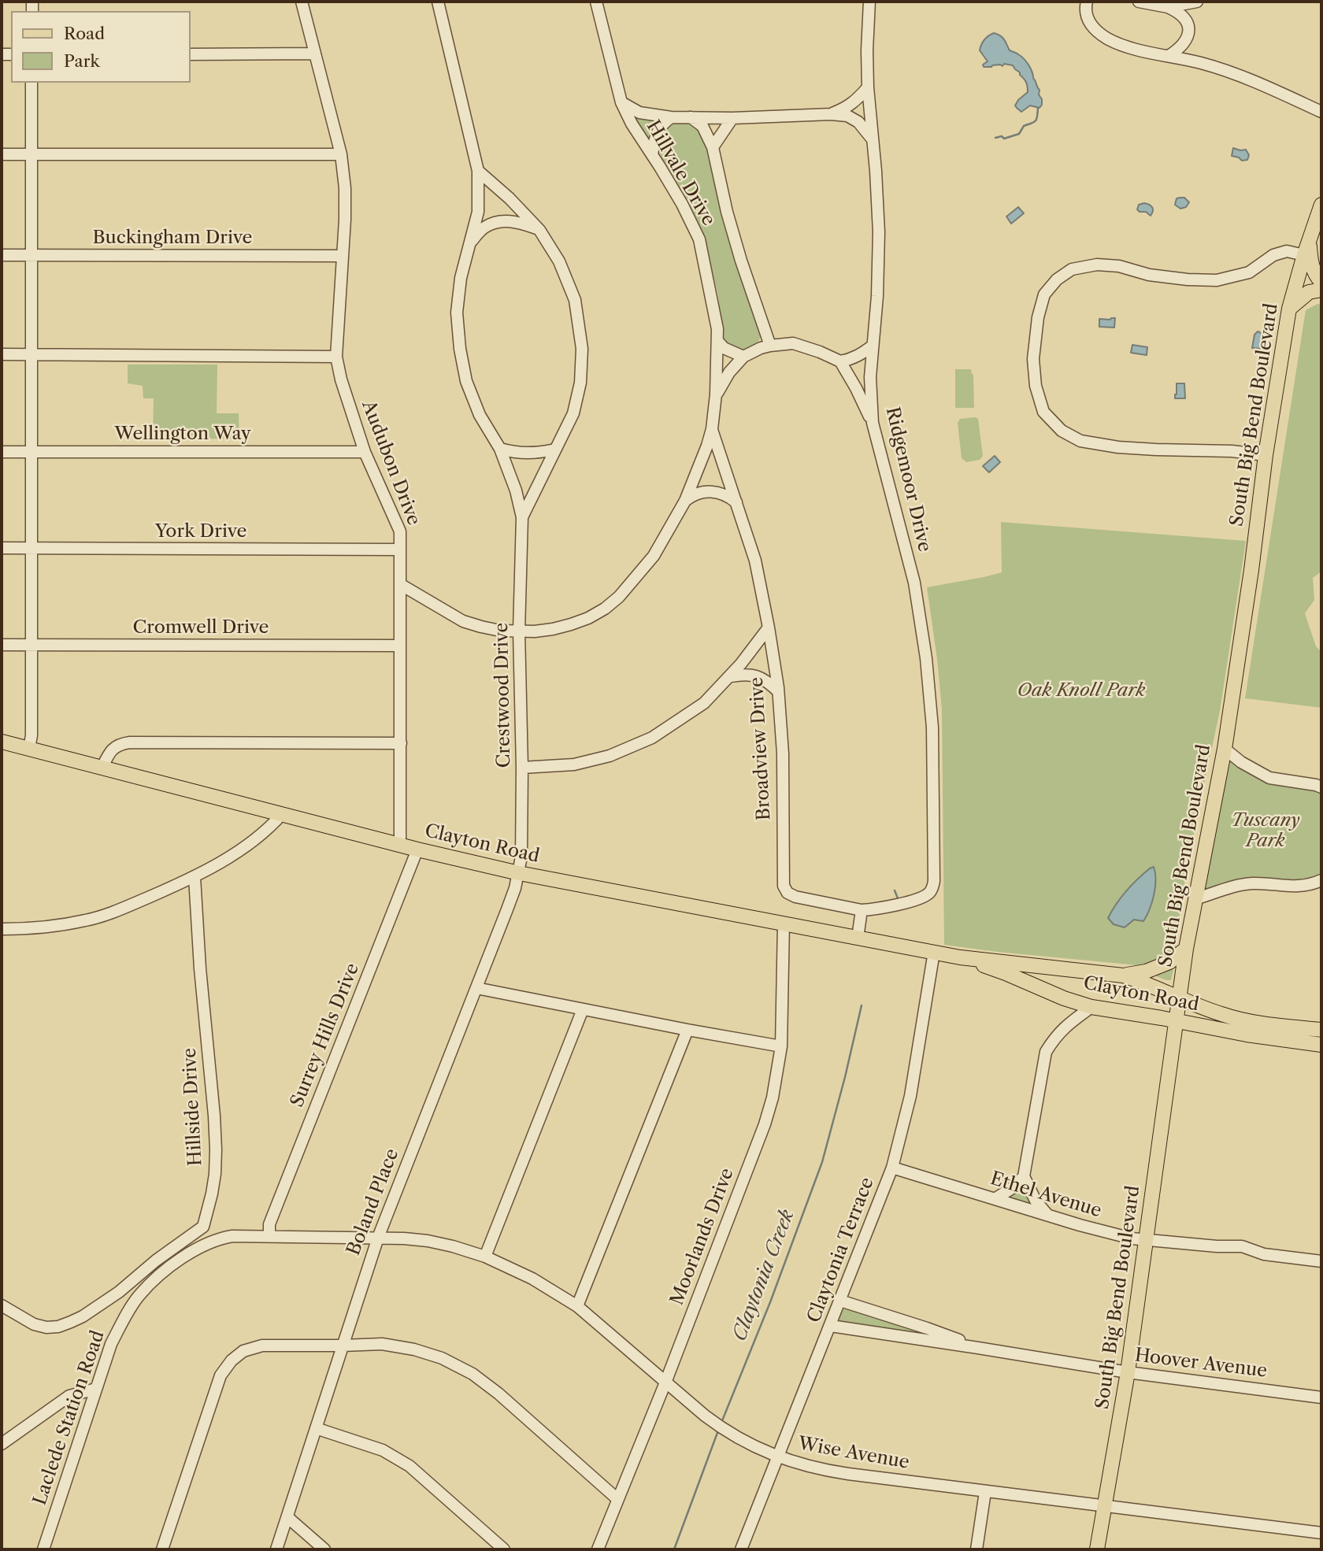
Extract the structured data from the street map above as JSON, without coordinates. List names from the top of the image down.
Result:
{
  "streets": {
    "main road": ["South Big Bend Boulevard", "Clayton Road"],
    "street": [
      "Hillvale Drive",
      "Buckingham Drive",
      "Wellington Way",
      "Audubon Drive",
      "Ridgemoor Drive",
      "York Drive",
      "Cromwell Drive",
      "Crestwood Drive",
      "Broadview Drive",
      "Surrey Hills Drive",
      "Hillside Drive",
      "Ethel Avenue",
      "Boland Place",
      "Moorlands Drive",
      "Claytonia Terrace",
      "Hoover Avenue",
      "Laclede Station Road",
      "Wise Avenue"
    ]
  },
  "crossings": [
    ["Hillvale Drive", "Audubon Drive"],
    ["Hillvale Drive", "Crestwood Drive"],
    ["Hillvale Drive", "Broadview Drive"],
    ["Buckingham Drive", "Audubon Drive"],
    ["South Big Bend Boulevard", "Clayton Road"],
    ["South Big Bend Boulevard", "Ethel Avenue"],
    ["South Big Bend Boulevard", "Hoover Avenue"],
    ["South Big Bend Boulevard", "Wise Avenue"],
    ["Wellington Way", "Audubon Drive"],
    ["Audubon Drive", "York Drive"],
    ["Audubon Drive", "Cromwell Drive"],
    ["Audubon Drive", "Clayton Road"],
    ["Ridgemoor Drive", "Broadview Drive"],
    ["Crestwood Drive", "Clayton Road"],
    ["Crestwood Drive", "Boland Place"],
    ["Clayton Road", "Surrey Hills Drive"],
    ["Clayton Road", "Boland Place"],
    ["Clayton Road", "Moorlands Drive"],
    ["Clayton Road", "Claytonia Terrace"],
    ["Surrey Hills Drive", "Laclede Station Road"],
    ["Ethel Avenue", "Claytonia Terrace"],
    ["Boland Place", "Laclede Station Road"],
    ["Boland Place", "Wise Avenue"],
    ["Moorlands Drive", "Wise Avenue"],
    ["Claytonia Terrace", "Hoover Avenue"],
    ["Claytonia Terrace", "Wise Avenue"],
    ["Laclede Station Road", "Wise Avenue"]
  ],
  "water": ["Claytonia Creek"],
  "parks": ["Oak Knoll Park", "Tuscany Park"],
  "legend": ["Road", "Park"]
}
